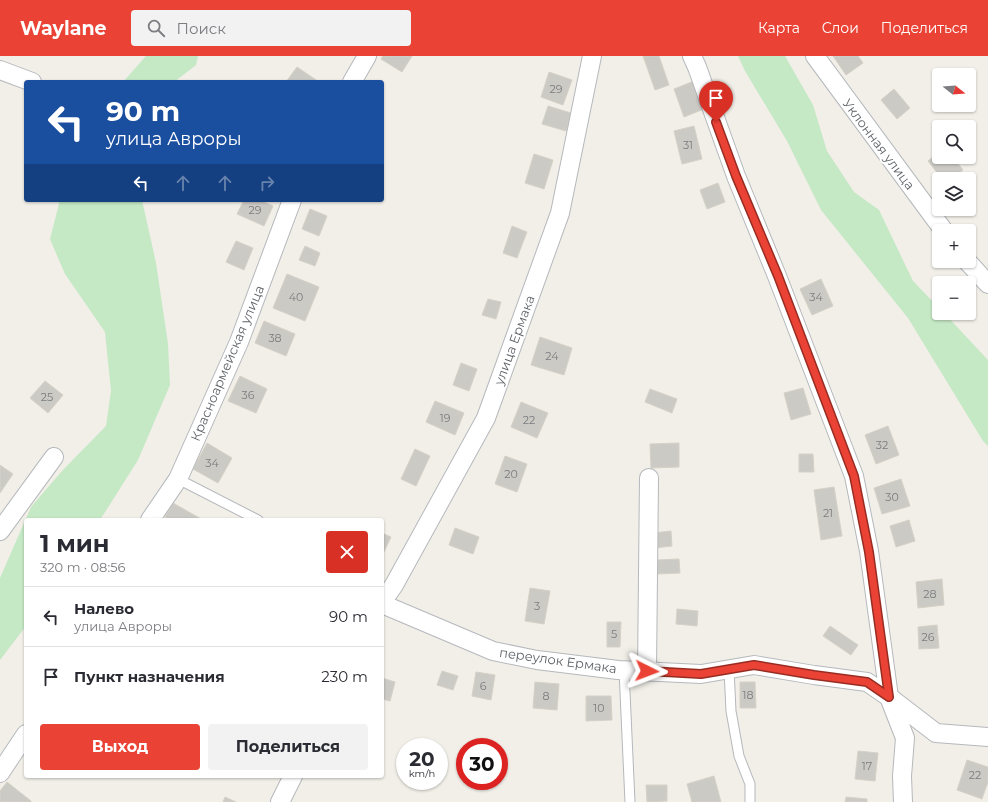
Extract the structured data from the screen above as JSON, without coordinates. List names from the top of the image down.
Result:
{
  "streets": {
    "street": [
      "Уклонная улица",
      "улица Ермака",
      "Красноармейская улица",
      "переулок Ермака"
    ]
  },
  "house_numbers": [
    "29",
    "31",
    "29",
    "40",
    "34",
    "38",
    "24",
    "36",
    "25",
    "19",
    "22",
    "32",
    "34",
    "20",
    "30",
    "21",
    "28",
    "3",
    "5",
    "26",
    "6",
    "18",
    "8",
    "10",
    "17",
    "22"
  ],
  "north": "right",
  "page": {
    "header": "Waylane",
    "search": "Поиск",
    "nav": ["Карта", "Слои", "Поделиться"],
    "map_buttons": ["+", "−"],
    "turn": ["90 m", "улица Авроры"],
    "heading": ["1 мин", "320 m · 08:56"],
    "list": [
      {
        "name": "Налево",
        "note": "улица Авроры",
        "value": "90 m"
      },
      {
        "name": "Пункт назначения",
        "value": "230 m"
      }
    ],
    "buttons": ["Выход", "Поделиться"],
    "speed": "20 km/h",
    "limit": "30"
  }
}
